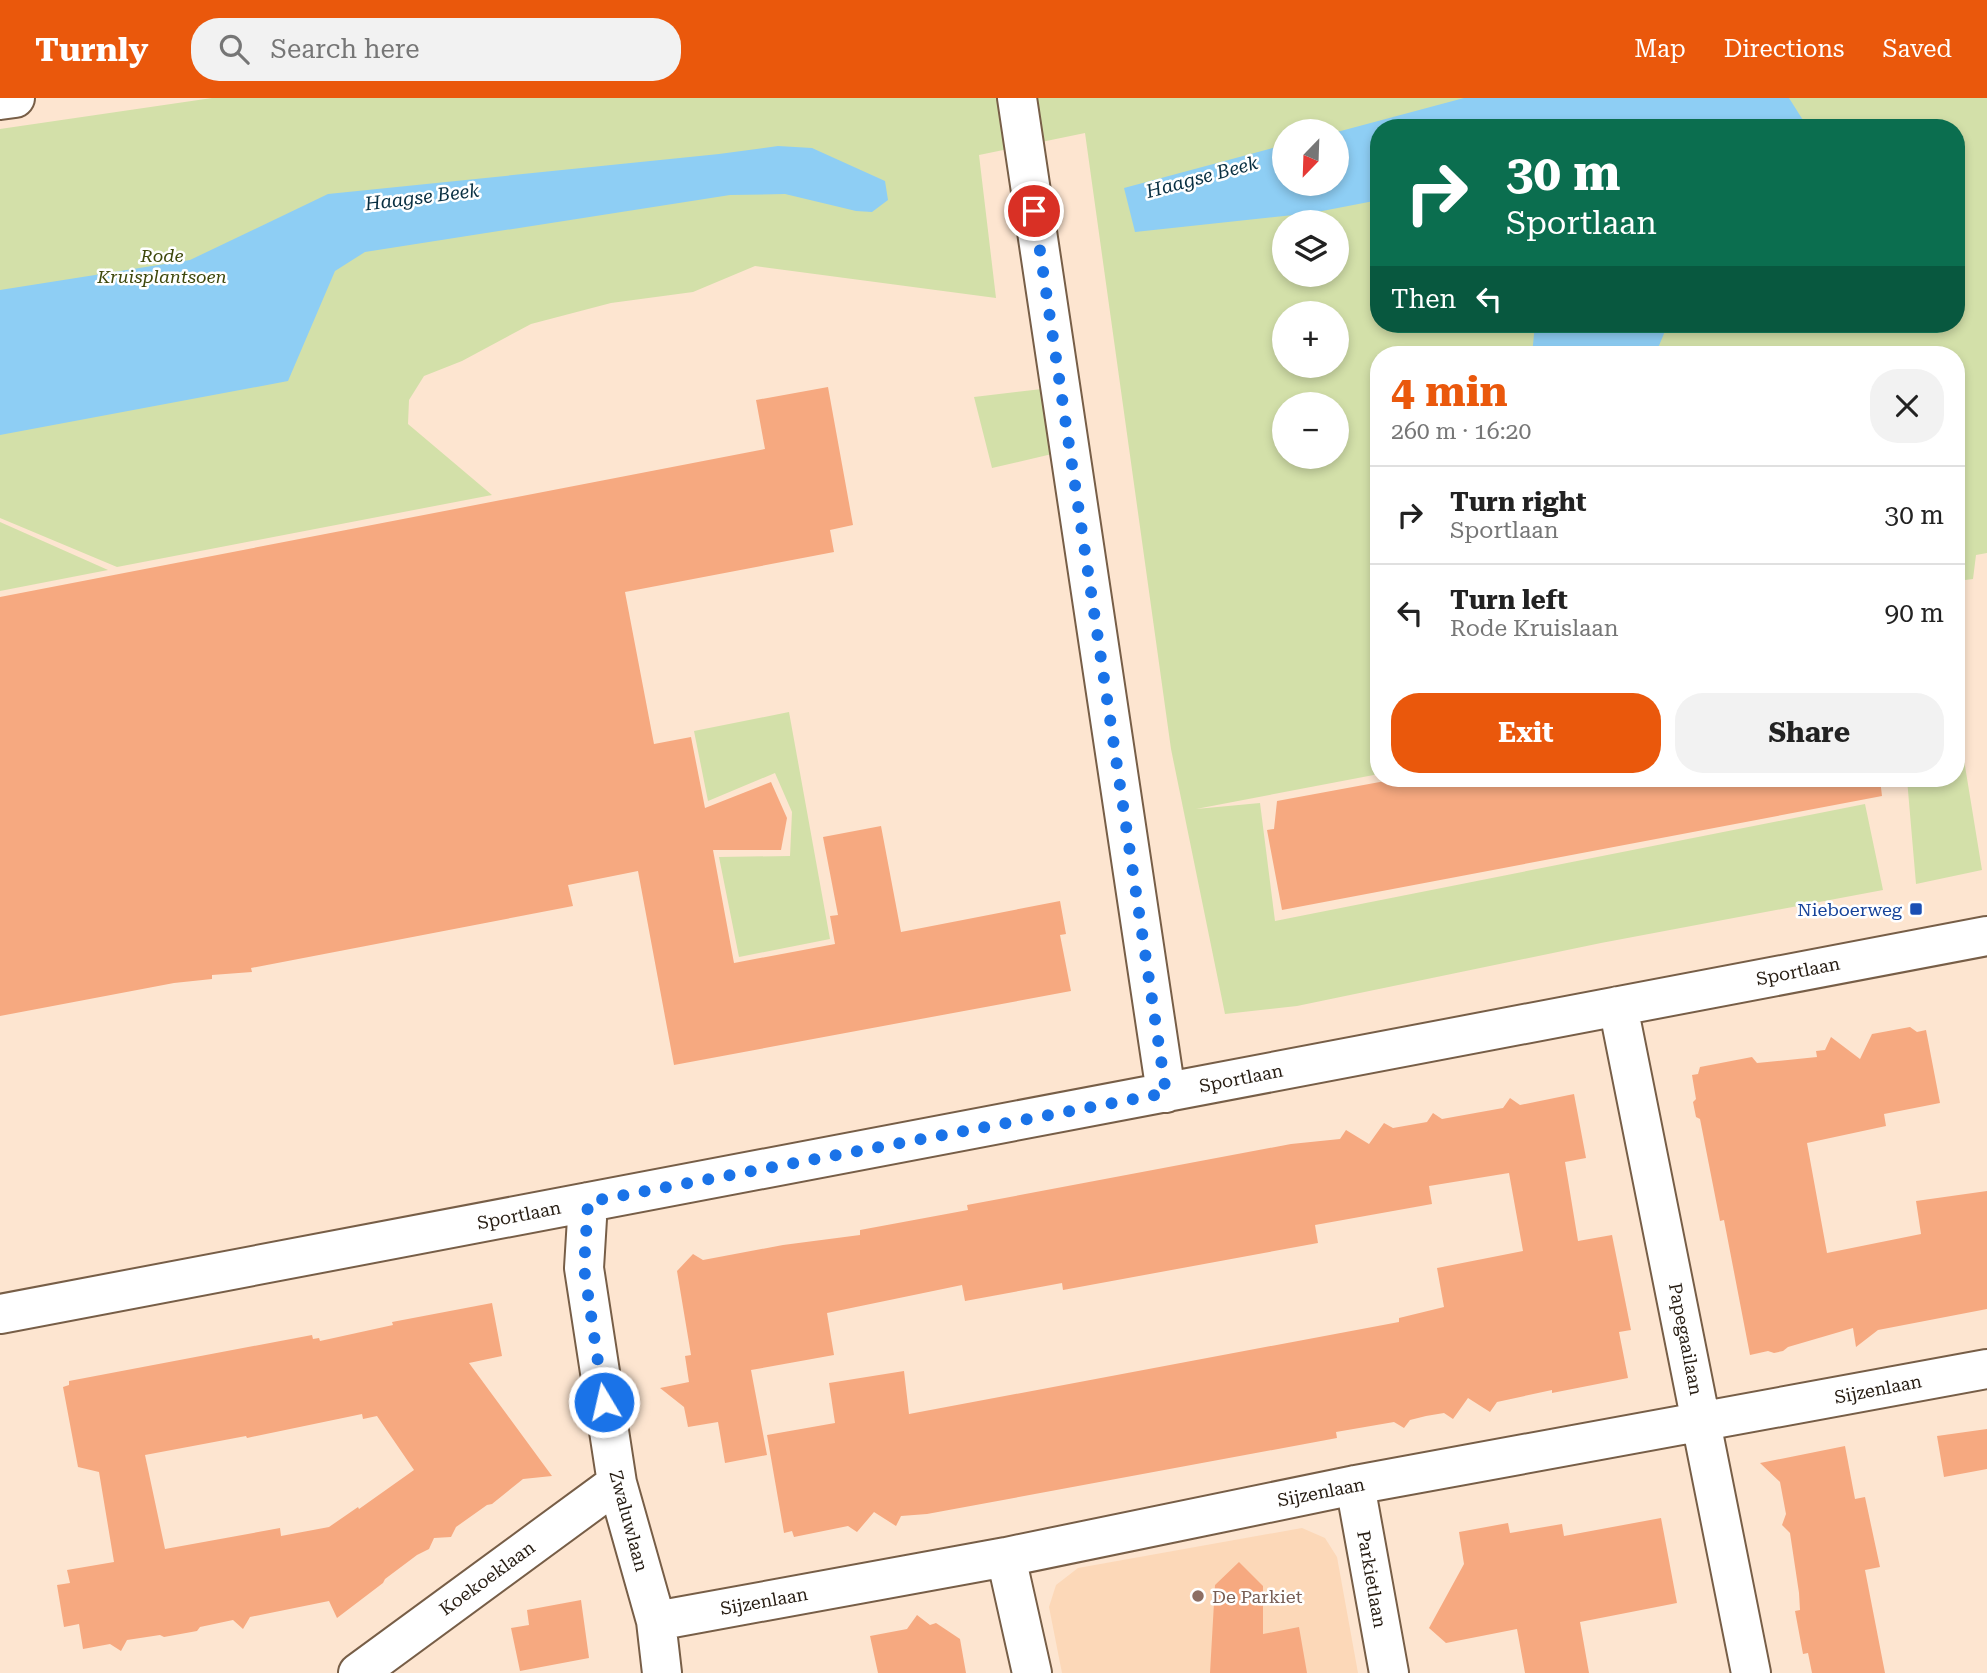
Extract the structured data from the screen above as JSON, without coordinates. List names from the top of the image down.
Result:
{
  "streets": {
    "street": [
      "Sportlaan",
      "Papegaailaan",
      "Sijzenlaan",
      "Zwaluwlaan",
      "Koekoeklaan",
      "Parkietlaan"
    ]
  },
  "crossings": [
    ["Sportlaan", "Papegaailaan"],
    ["Sportlaan", "Zwaluwlaan"],
    ["Papegaailaan", "Sijzenlaan"],
    ["Sijzenlaan", "Zwaluwlaan"],
    ["Sijzenlaan", "Parkietlaan"],
    ["Zwaluwlaan", "Koekoeklaan"]
  ],
  "water": ["Haagse Beek"],
  "parks": ["Rode Kruisplantsoen"],
  "places": {
    "transit": ["Nieboerweg"],
    "other": ["De Parkiet"]
  },
  "north": "bottom left",
  "page": {
    "header": "Turnly",
    "search": "Search here",
    "nav": ["Map", "Directions", "Saved"],
    "map_buttons": ["+", "−"],
    "turn": ["30 m", "Sportlaan"],
    "then": "Then",
    "heading": ["4 min", "260 m · 16:20"],
    "list": [
      {
        "name": "Turn right",
        "note": "Sportlaan",
        "value": "30 m"
      },
      {
        "name": "Turn left",
        "note": "Rode Kruislaan",
        "value": "90 m"
      }
    ],
    "buttons": ["Exit", "Share"]
  }
}
